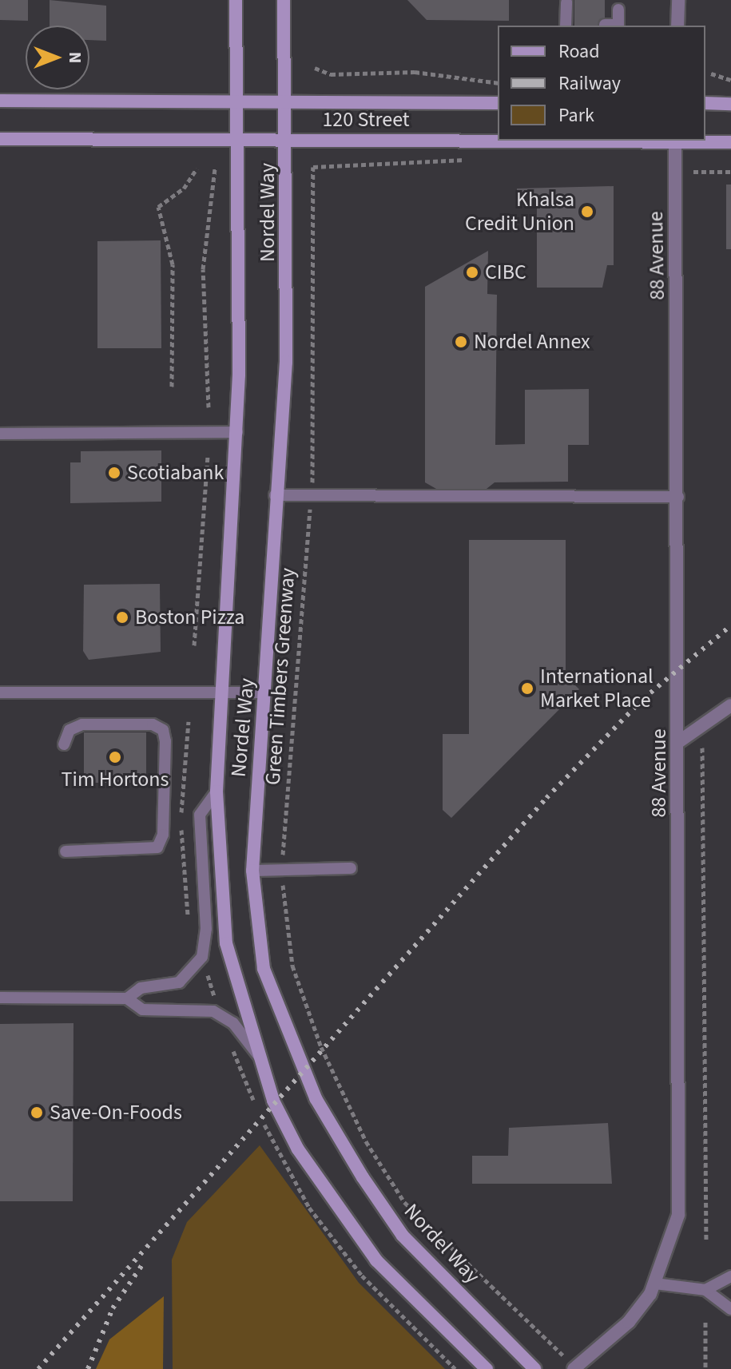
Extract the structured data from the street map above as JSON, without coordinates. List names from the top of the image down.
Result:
{
  "streets": {
    "main road": ["120 Street", "Nordel Way"],
    "street": ["88 Avenue"],
    "path": ["Green Timbers Greenway"]
  },
  "crossings": [
    ["120 Street", "Nordel Way"]
  ],
  "places": [
    "Khalsa Credit Union",
    "CIBC",
    "Nordel Annex",
    "Scotiabank",
    "Boston Pizza",
    "International Market Place",
    "Tim Hortons",
    "Save-On-Foods"
  ],
  "legend": ["Road", "Railway", "Park"],
  "north": "right"
}
